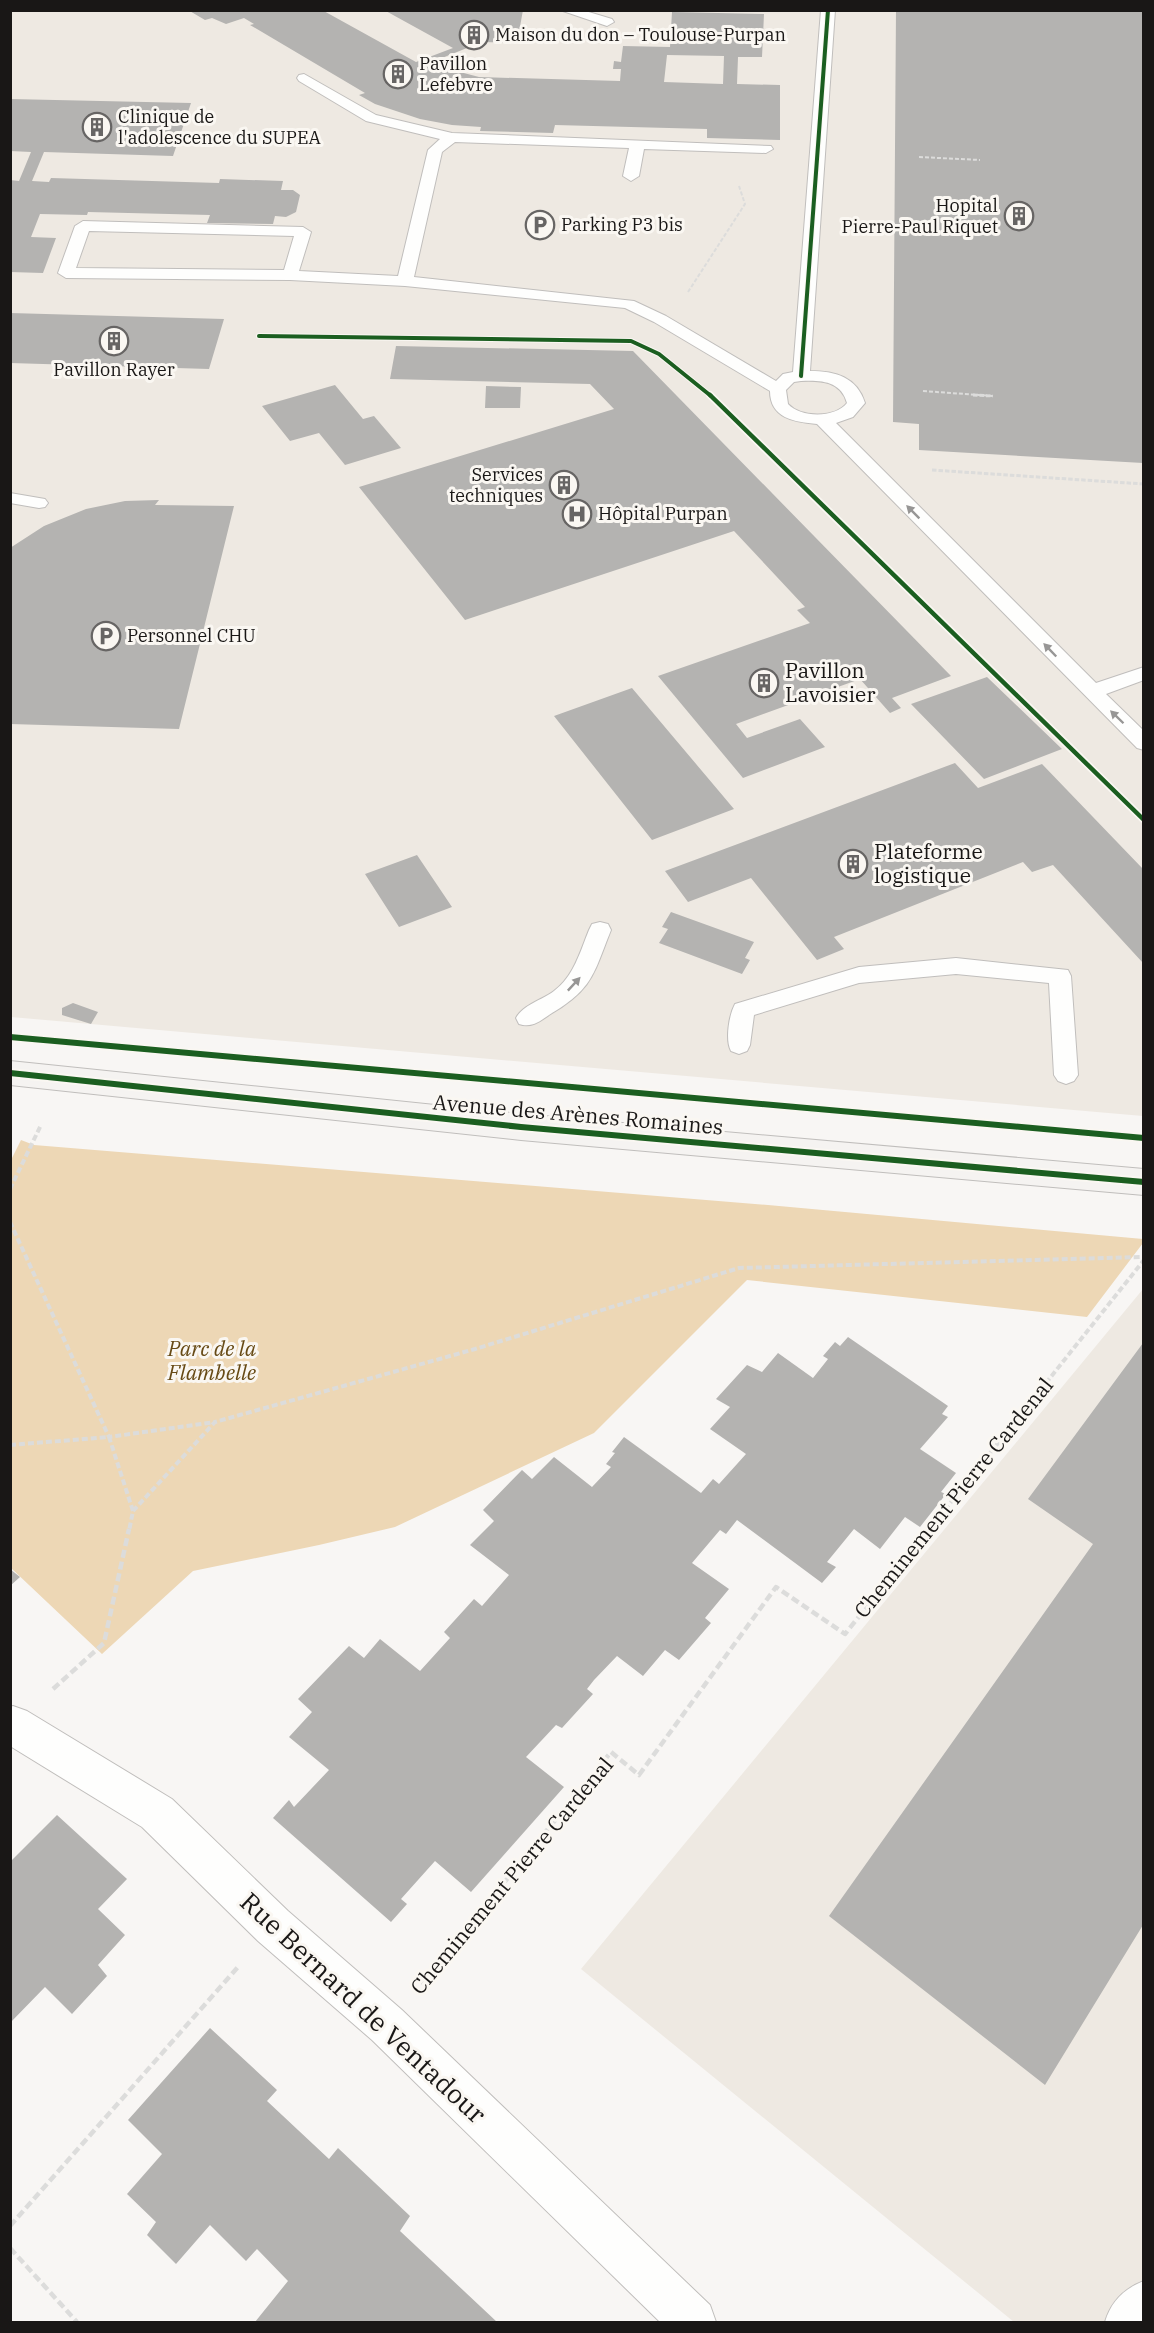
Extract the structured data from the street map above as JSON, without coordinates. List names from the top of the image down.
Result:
{
  "streets": {
    "main road": ["Avenue des Arènes Romaines"],
    "street": ["Rue Bernard de Ventadour"],
    "path": ["Cheminement Pierre Cardenal"]
  },
  "crossings": [
    ["Cheminement Pierre Cardenal", "Rue Bernard de Ventadour"]
  ],
  "parks": ["Parc de la Flambelle"],
  "places": {
    "building": [
      "Maison du don – Toulouse-Purpan",
      "Pavillon Lefebvre",
      "Clinique de l'adolescence du SUPEA",
      "Hopital Pierre-Paul Riquet",
      "Pavillon Rayer",
      "Services techniques",
      "Pavillon Lavoisier",
      "Plateforme logistique"
    ],
    "parking": ["Parking P3 bis", "Personnel CHU"],
    "hospital": ["Hôpital Purpan"]
  }
}
